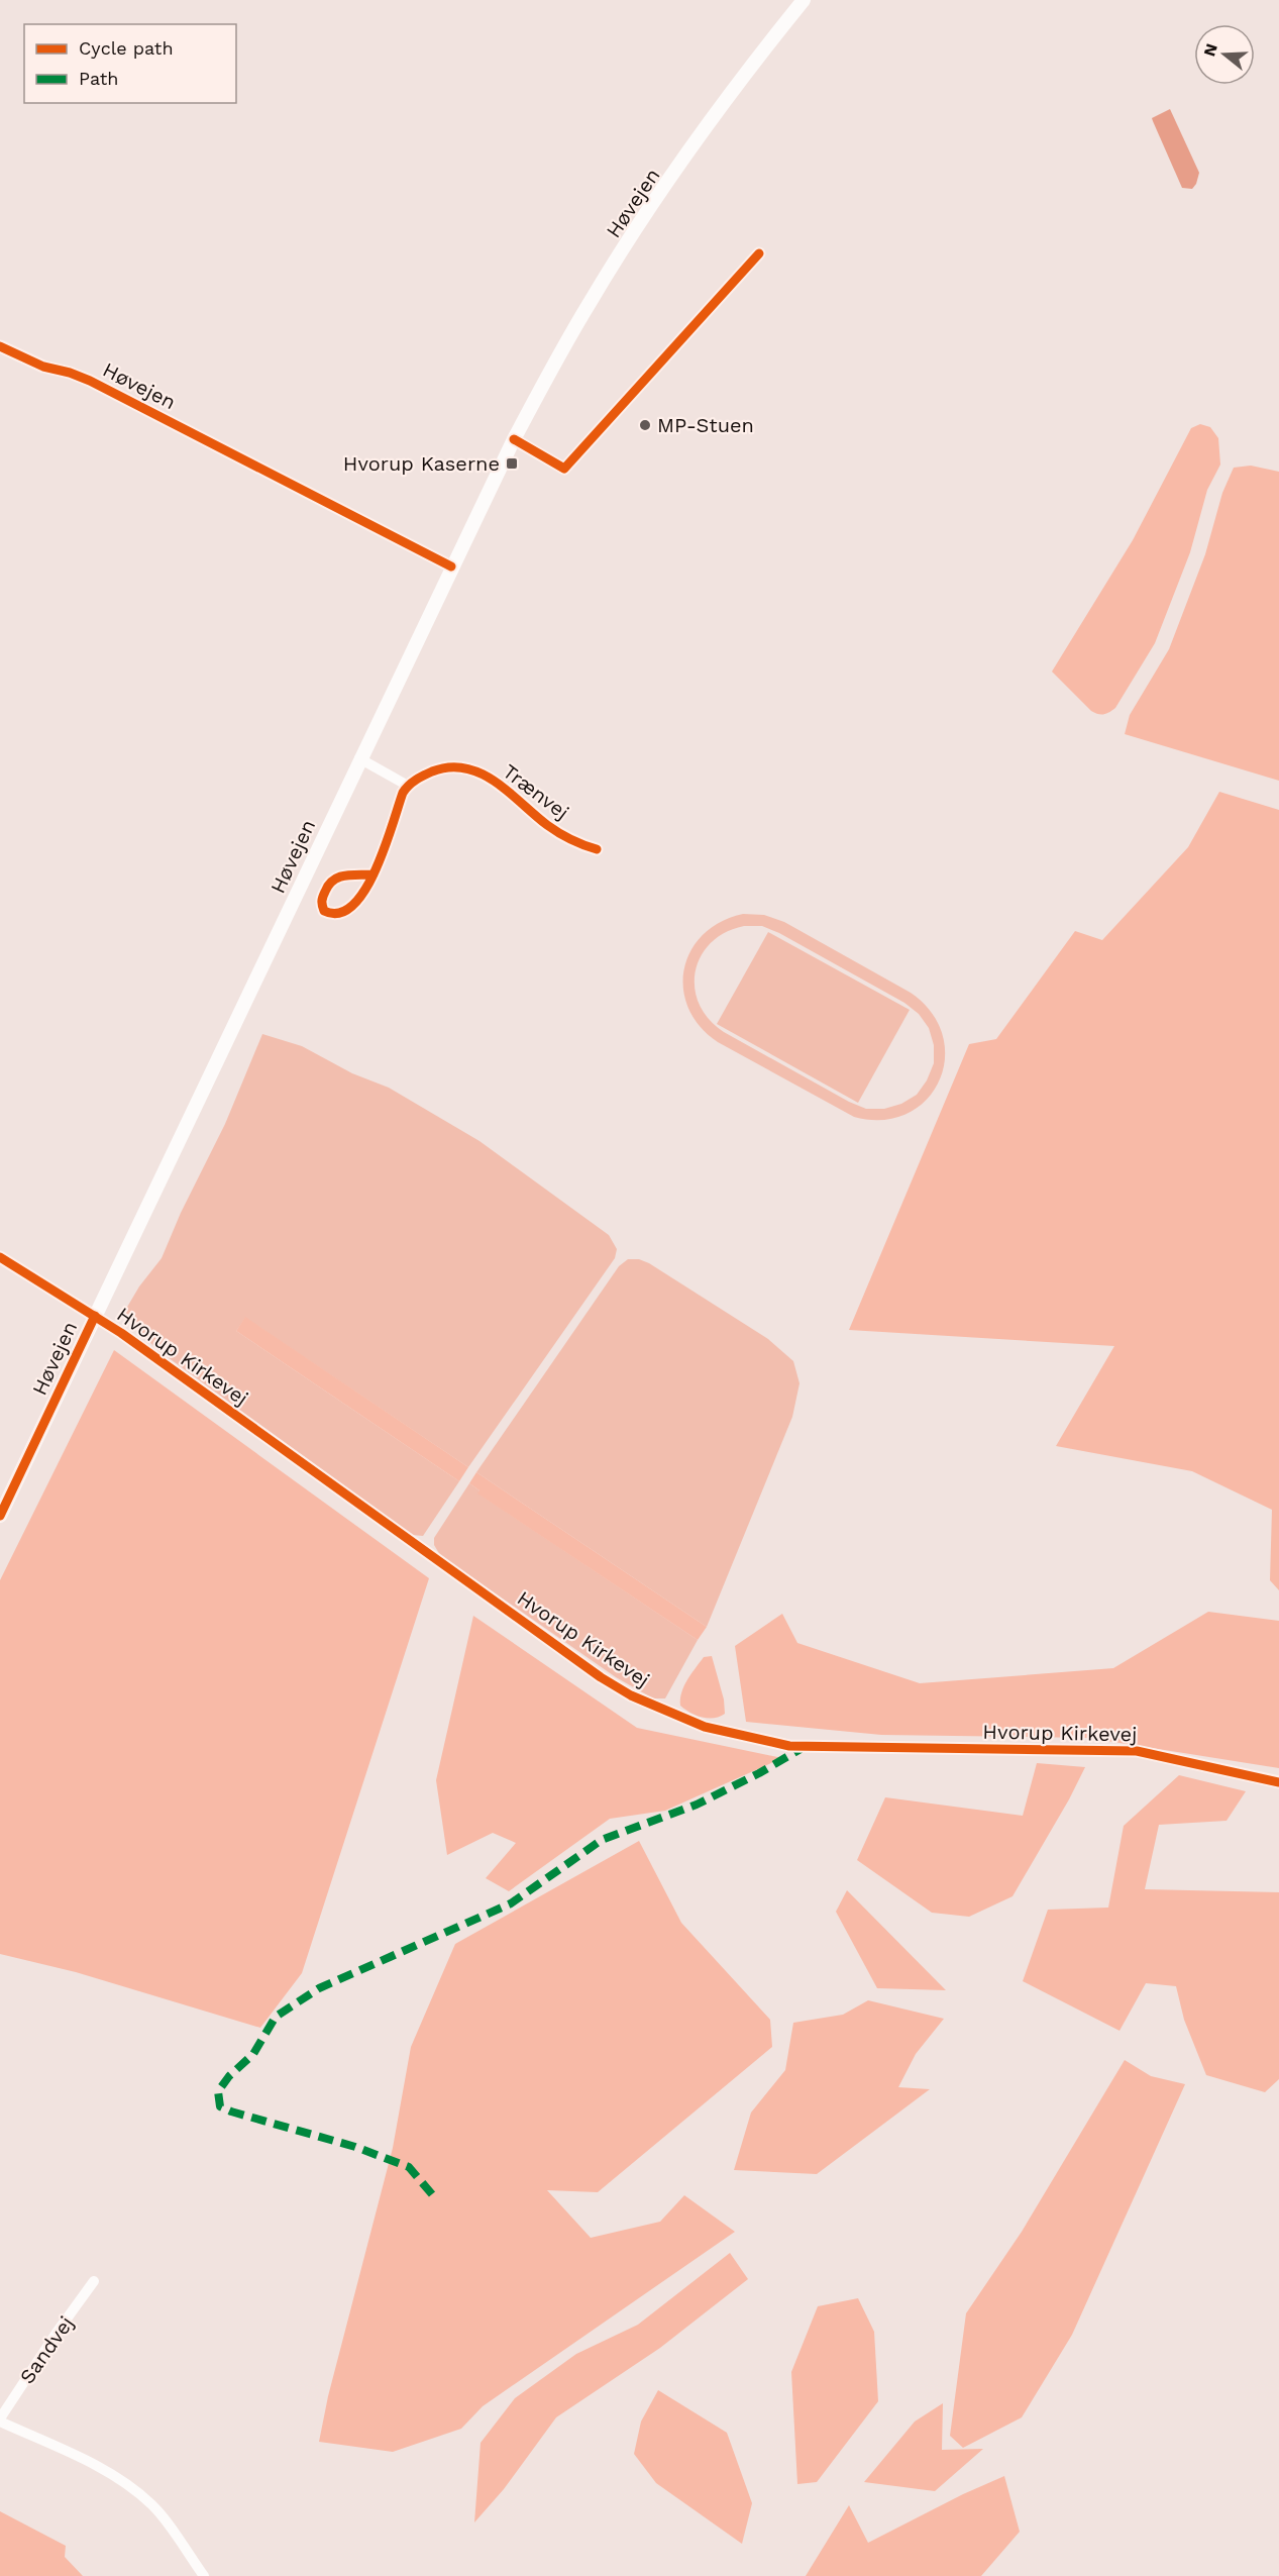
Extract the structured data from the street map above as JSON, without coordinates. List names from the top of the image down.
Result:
{
  "streets": {
    "main road": ["Høvejen"],
    "street": ["Trænvej", "Hvorup Kirkevej", "Sandvej"]
  },
  "crossings": [
    ["Høvejen", "Hvorup Kirkevej"]
  ],
  "places": {
    "other": ["MP-Stuen"],
    "transit": ["Hvorup Kaserne"]
  },
  "legend": ["Cycle path", "Path"],
  "north": "left"
}
